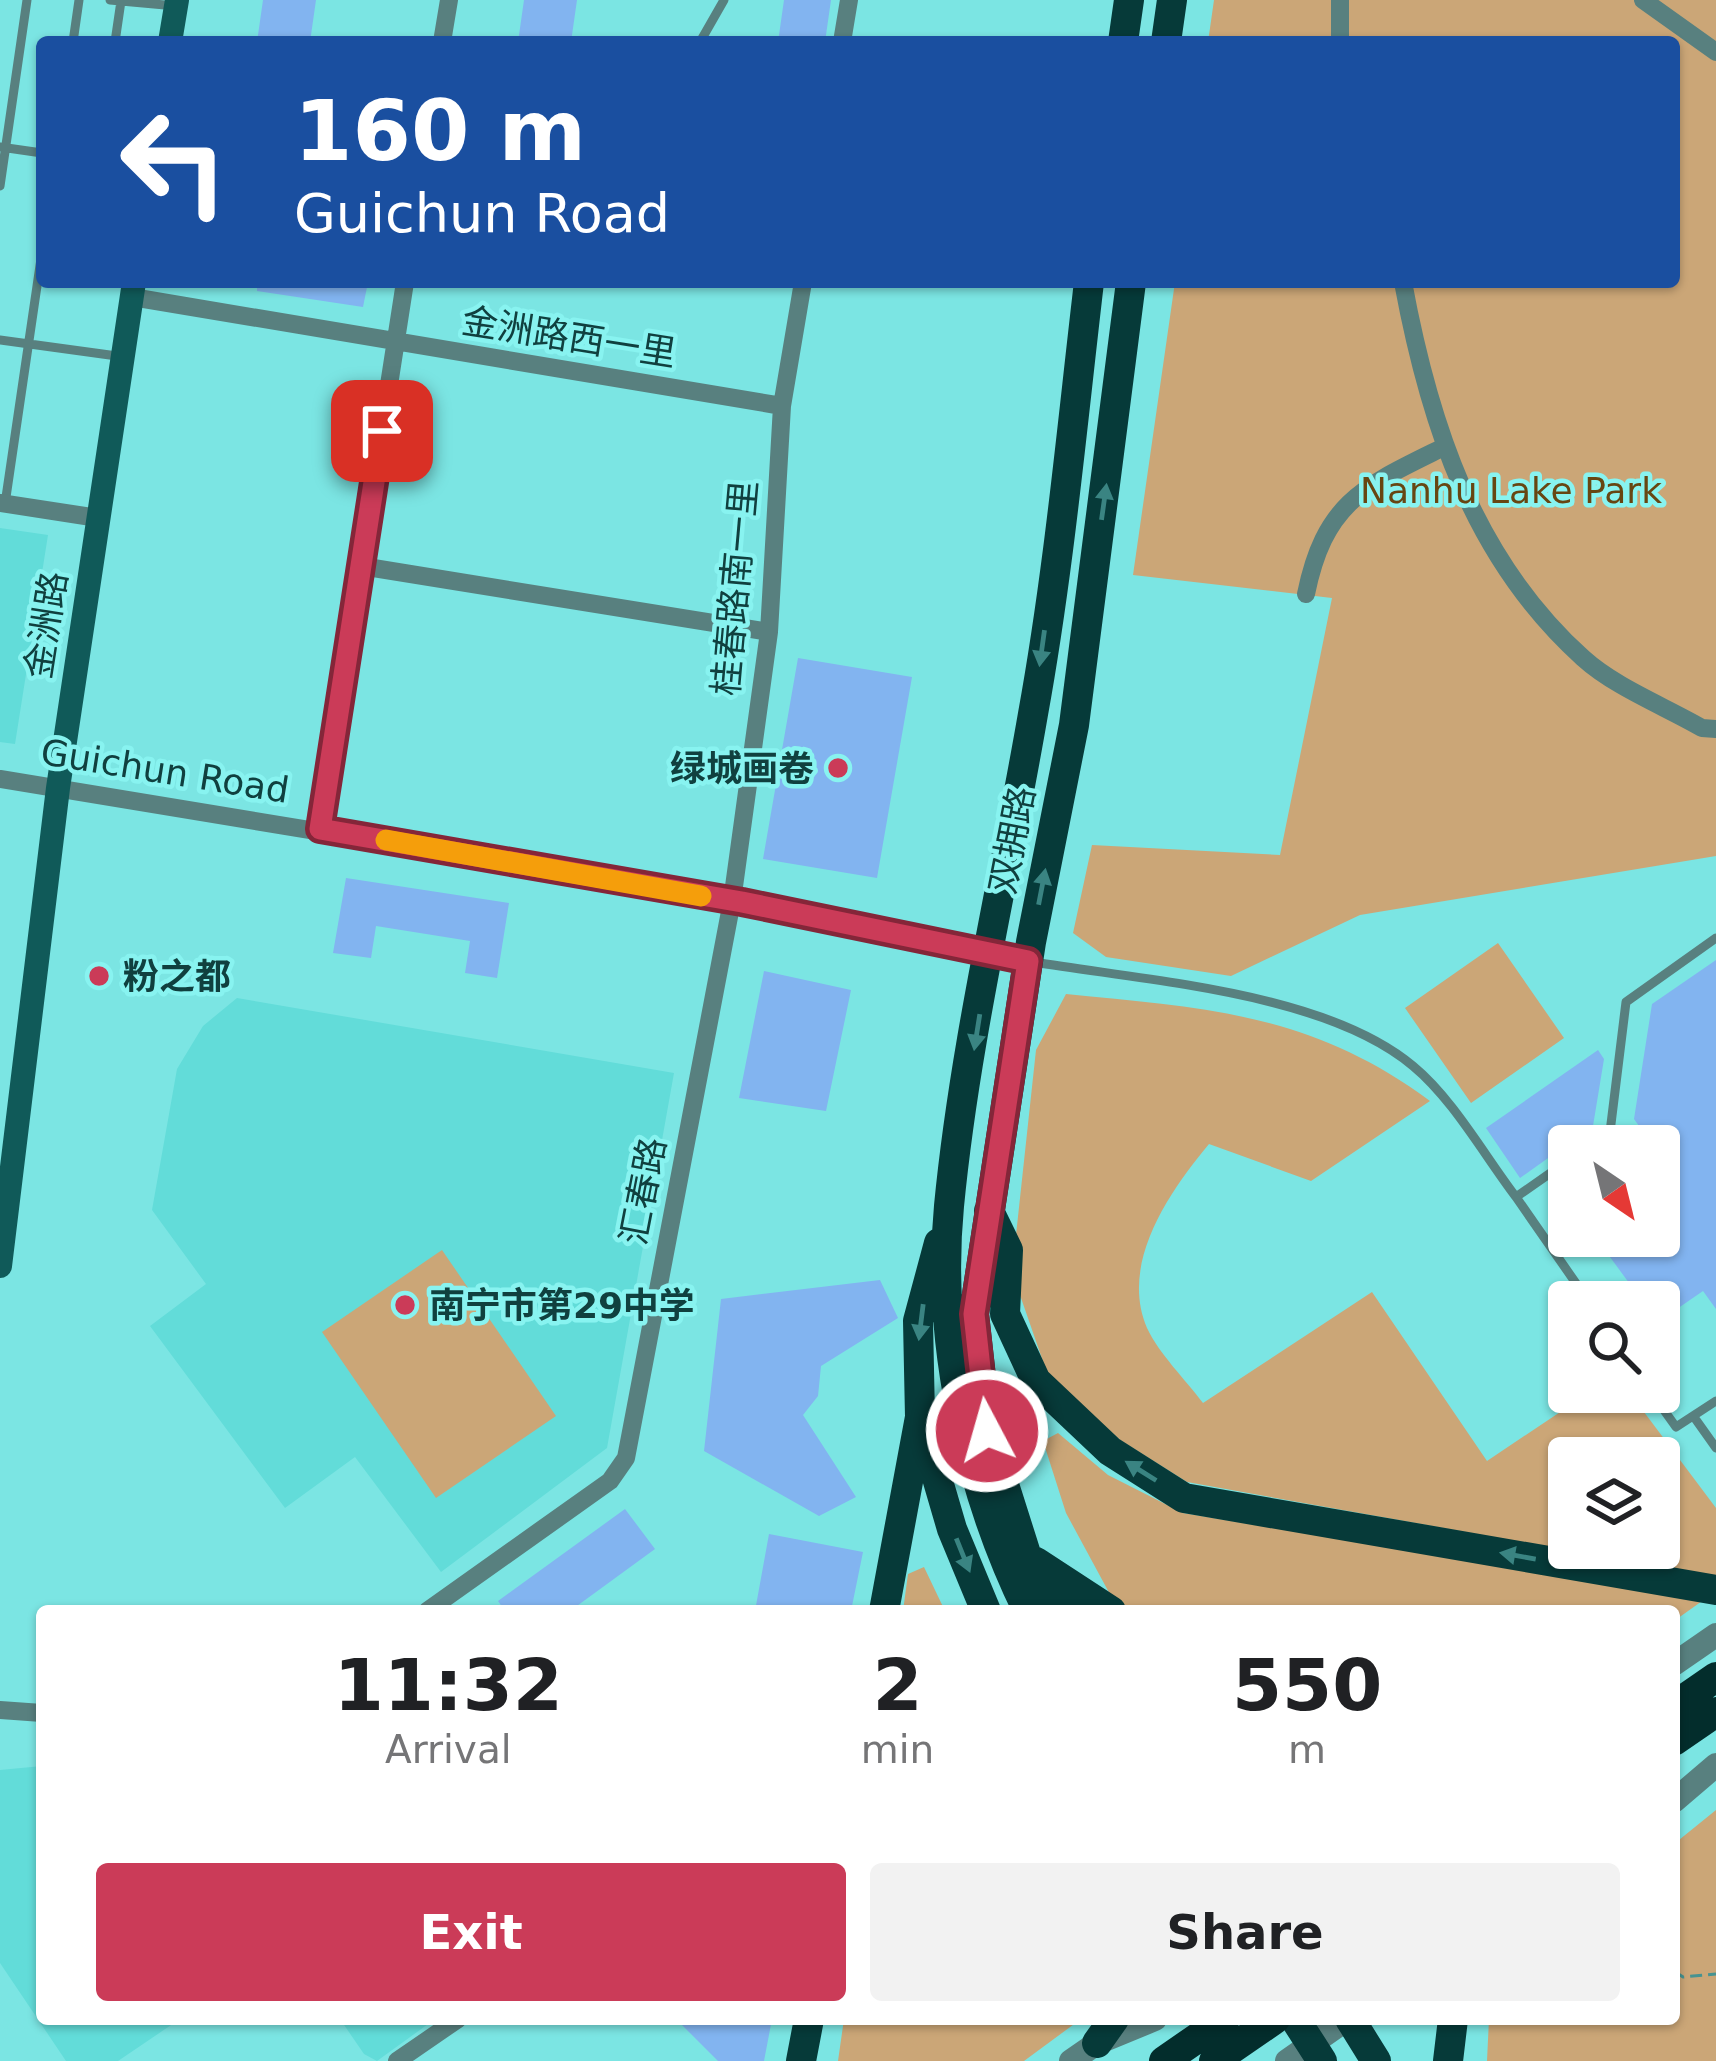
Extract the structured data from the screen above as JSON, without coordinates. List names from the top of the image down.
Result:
{
  "streets": {
    "main road": ["金洲路", "双拥路"],
    "street": [
      "金洲路西一里",
      "桂春路南一里",
      "Guichun Road",
      "汇春路"
    ]
  },
  "crossings": [
    ["金洲路西一里", "桂春路南一里"],
    ["金洲路西一里", "金洲路"],
    ["桂春路南一里", "Guichun Road"],
    ["桂春路南一里", "汇春路"],
    ["金洲路", "Guichun Road"],
    ["Guichun Road", "双拥路"],
    ["Guichun Road", "汇春路"]
  ],
  "parks": ["Nanhu Lake Park"],
  "places": ["绿城画卷", "粉之都", "南宁市第29中学"],
  "north": "bottom right",
  "page": {
    "turn": ["160 m", "Guichun Road"],
    "eta": [
      "11:32",
      "Arrival",
      "2",
      "min",
      "550",
      "m"
    ],
    "buttons": ["Exit", "Share"]
  }
}
